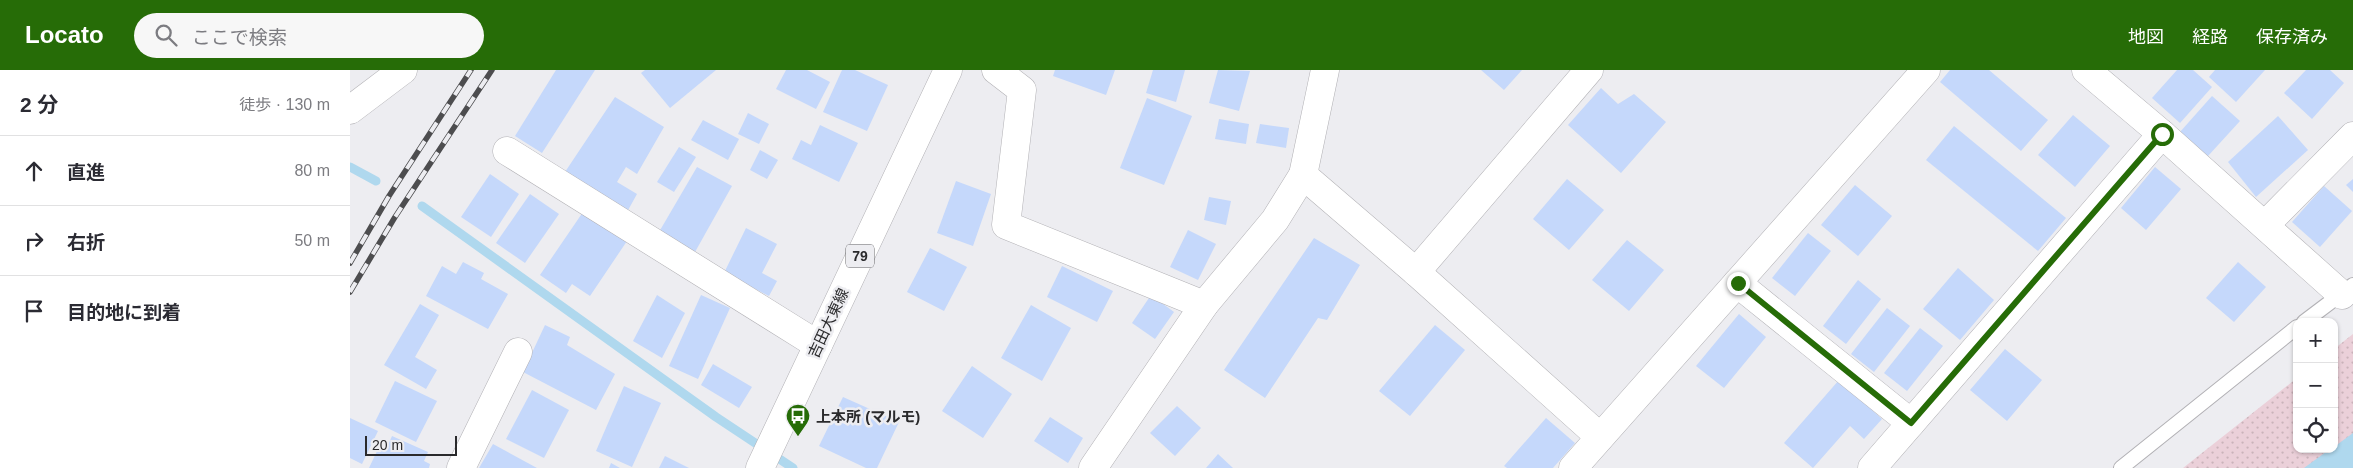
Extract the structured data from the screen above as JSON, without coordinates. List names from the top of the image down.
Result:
{
  "streets": {
    "street": ["79", "吉田大東線"]
  },
  "places": {
    "bus stop": ["上本所 (マルモ)"]
  },
  "scale_bar": "20 m",
  "page": {
    "header": "Locato",
    "search": "ここで検索",
    "nav": ["地図", "経路", "保存済み"],
    "heading": ["2 分", "徒歩 · 130 m"],
    "list": [
      ["直進", "80 m"],
      ["右折", "50 m"],
      "目的地に到着"
    ],
    "map_buttons": ["+", "−"],
    "scale": "20 m"
  }
}
